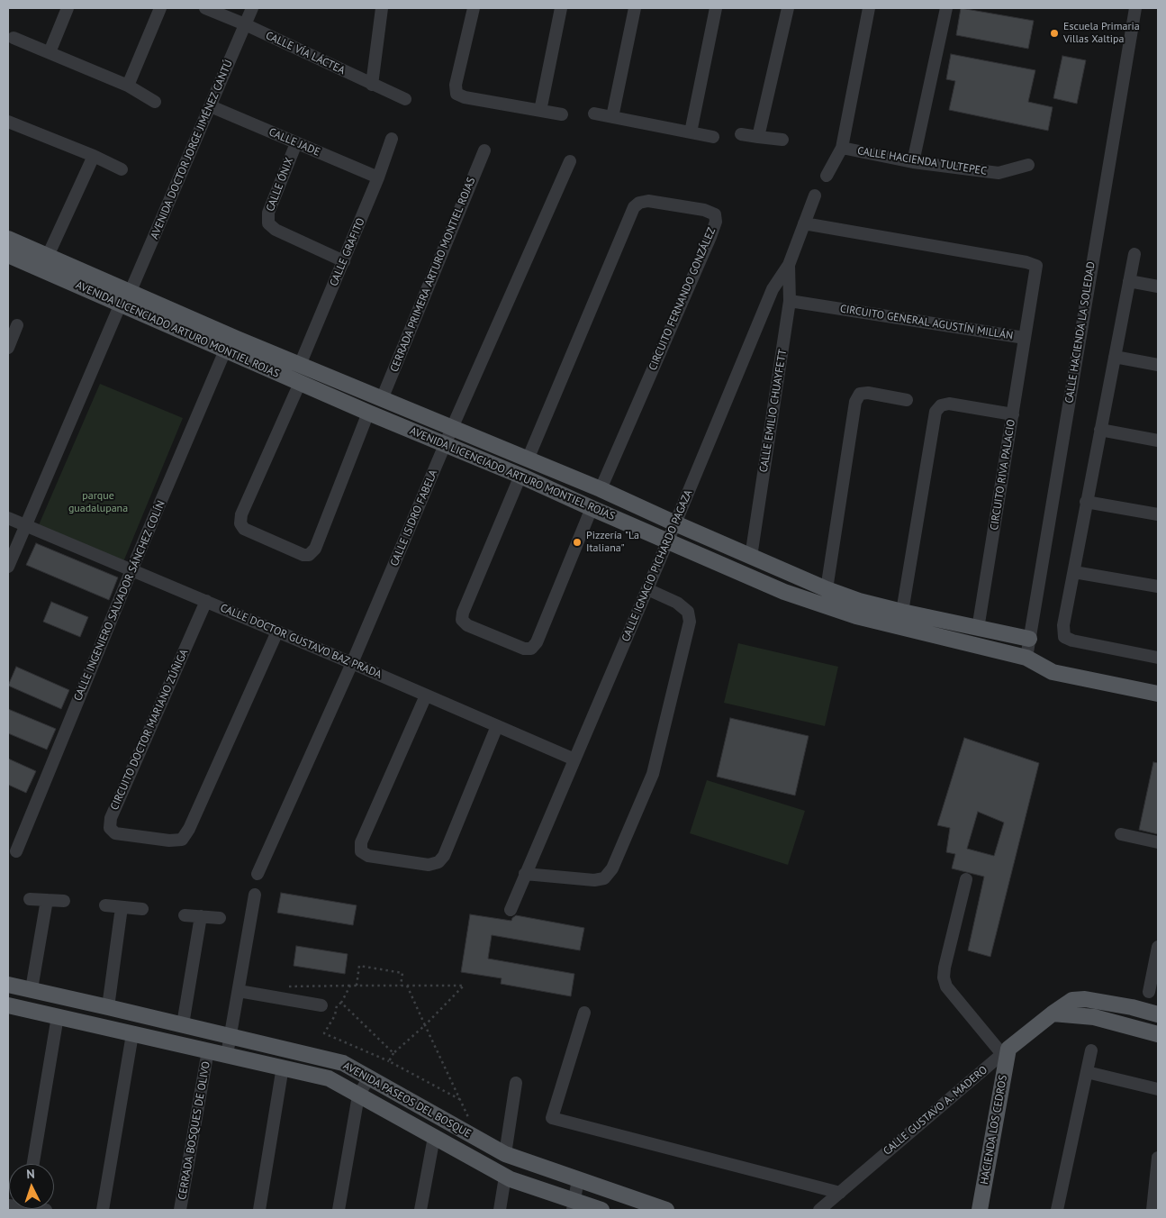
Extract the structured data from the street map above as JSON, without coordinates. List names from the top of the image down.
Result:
{
  "streets": {
    "main road": [
      "AVENIDA LICENCIADO ARTURO MONTIEL ROJAS",
      "AVENIDA PASEOS DEL BOSQUE",
      "CALLE GUSTAVO A. MADERO",
      "HACIENDA LOS CEDROS"
    ],
    "street": [
      "CALLE VÍA LÁCTEA",
      "CALLE JADE",
      "AVENIDA DOCTOR JORGE JIMÉNEZ CANTÚ",
      "CALLE HACIENDA TULTEPEC",
      "CALLE ÓNIX",
      "CALLE GRAFITO",
      "CERRADA PRIMERA ARTURO MONTIEL ROJAS",
      "CIRCUITO FERNANDO GONZÁLEZ",
      "CIRCUITO GENERAL AGUSTÍN MILLÁN",
      "CALLE HACIENDA LA SOLEDAD",
      "CALLE EMILIO CHUAYFETT",
      "CIRCUITO RIVA PALACIO",
      "CALLE ISIDRO FABELA",
      "CALLE IGNACIO PICHARDO PAGAZA",
      "CALLE INGENIERO SALVADOR SÁNCHEZ COLÍN",
      "CALLE DOCTOR GUSTAVO BAZ PRADA",
      "CIRCUITO DOCTOR MARIANO ZÚÑIGA",
      "CERRADA BOSQUES DE OLIVO"
    ]
  },
  "crossings": [
    ["CALLE VÍA LÁCTEA", "AVENIDA DOCTOR JORGE JIMÉNEZ CANTÚ"],
    ["CALLE JADE", "AVENIDA DOCTOR JORGE JIMÉNEZ CANTÚ"],
    ["CALLE JADE", "CALLE ÓNIX"],
    ["CALLE JADE", "CALLE GRAFITO"],
    ["AVENIDA DOCTOR JORGE JIMÉNEZ CANTÚ", "AVENIDA LICENCIADO ARTURO MONTIEL ROJAS"],
    ["CALLE ÓNIX", "CALLE GRAFITO"],
    ["CALLE GRAFITO", "AVENIDA LICENCIADO ARTURO MONTIEL ROJAS"],
    ["CERRADA PRIMERA ARTURO MONTIEL ROJAS", "AVENIDA LICENCIADO ARTURO MONTIEL ROJAS"],
    ["CIRCUITO FERNANDO GONZÁLEZ", "AVENIDA LICENCIADO ARTURO MONTIEL ROJAS"],
    ["CIRCUITO GENERAL AGUSTÍN MILLÁN", "CALLE EMILIO CHUAYFETT"],
    ["CIRCUITO GENERAL AGUSTÍN MILLÁN", "CALLE IGNACIO PICHARDO PAGAZA"],
    ["AVENIDA LICENCIADO ARTURO MONTIEL ROJAS", "CALLE HACIENDA LA SOLEDAD"],
    ["AVENIDA LICENCIADO ARTURO MONTIEL ROJAS", "CALLE EMILIO CHUAYFETT"],
    ["AVENIDA LICENCIADO ARTURO MONTIEL ROJAS", "CIRCUITO RIVA PALACIO"],
    ["AVENIDA LICENCIADO ARTURO MONTIEL ROJAS", "CALLE ISIDRO FABELA"],
    ["AVENIDA LICENCIADO ARTURO MONTIEL ROJAS", "CALLE IGNACIO PICHARDO PAGAZA"],
    ["AVENIDA LICENCIADO ARTURO MONTIEL ROJAS", "CALLE INGENIERO SALVADOR SÁNCHEZ COLÍN"],
    ["CALLE EMILIO CHUAYFETT", "CALLE IGNACIO PICHARDO PAGAZA"],
    ["CALLE ISIDRO FABELA", "CALLE DOCTOR GUSTAVO BAZ PRADA"],
    ["CALLE IGNACIO PICHARDO PAGAZA", "CALLE DOCTOR GUSTAVO BAZ PRADA"],
    ["CALLE INGENIERO SALVADOR SÁNCHEZ COLÍN", "CALLE DOCTOR GUSTAVO BAZ PRADA"],
    ["CALLE DOCTOR GUSTAVO BAZ PRADA", "CIRCUITO DOCTOR MARIANO ZÚÑIGA"],
    ["AVENIDA PASEOS DEL BOSQUE", "CERRADA BOSQUES DE OLIVO"],
    ["CALLE GUSTAVO A. MADERO", "HACIENDA LOS CEDROS"]
  ],
  "parks": ["parque guadalupana"],
  "places": ["Escuela Primaria Villas Xaltipa", "Pizzería \"La Italiana\""],
  "north": "top"
}
